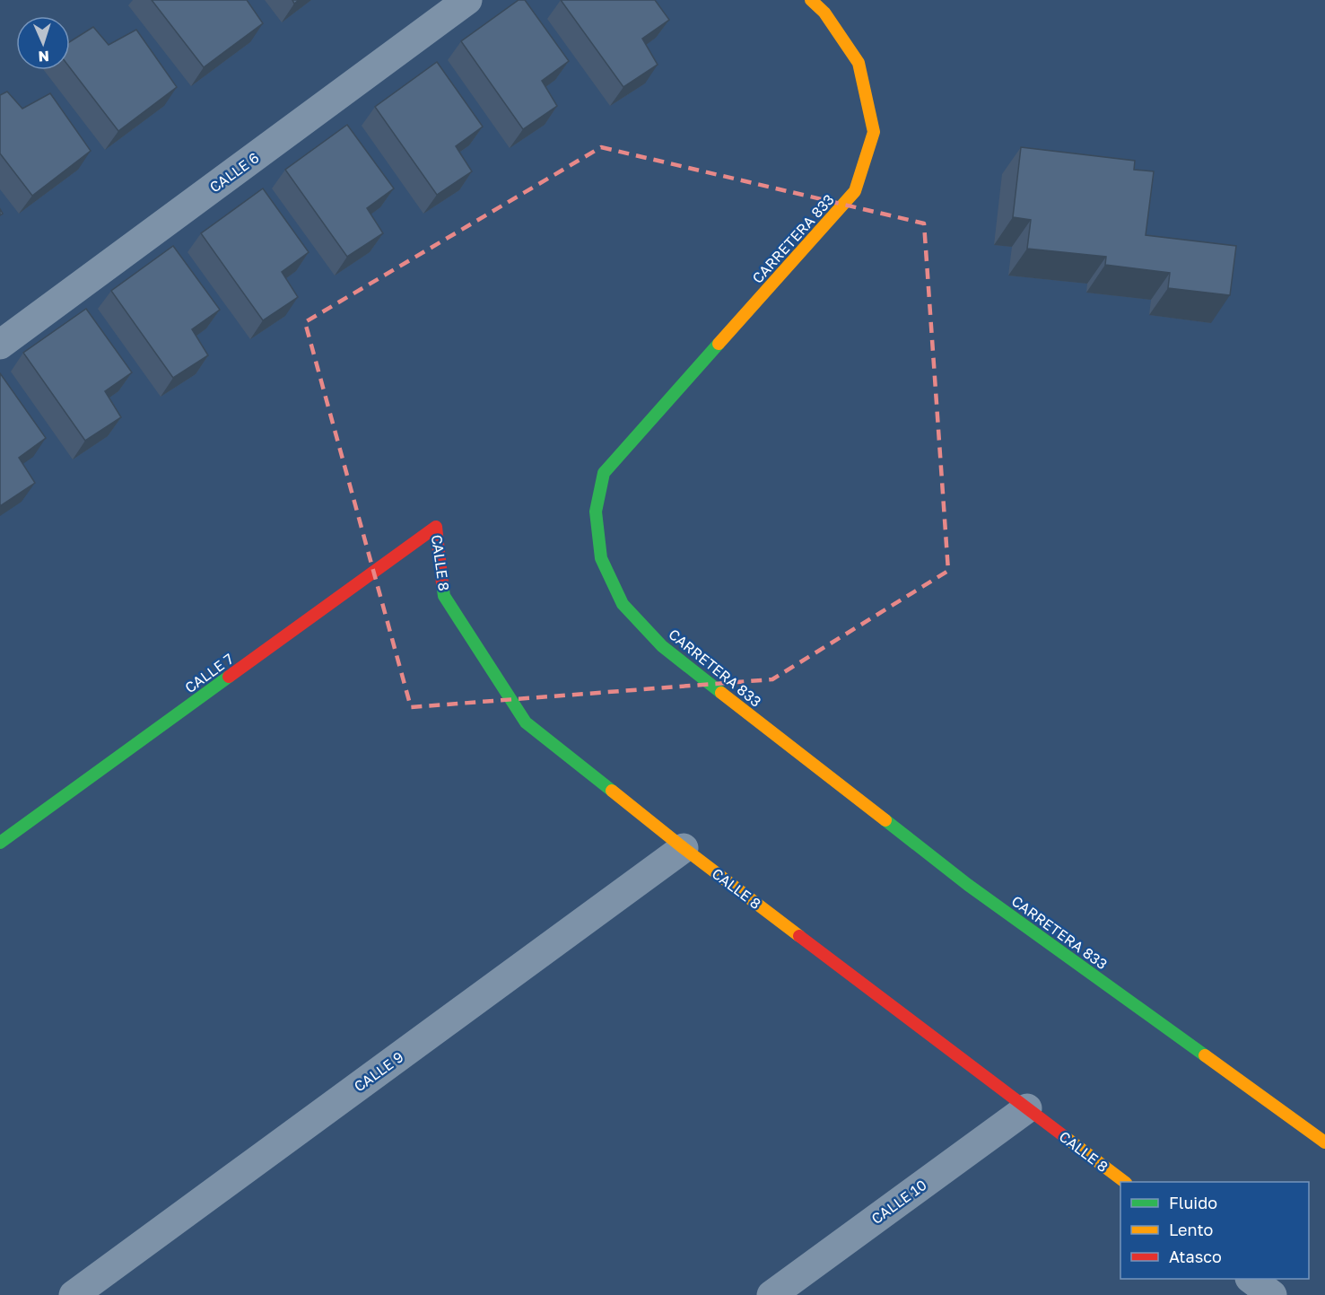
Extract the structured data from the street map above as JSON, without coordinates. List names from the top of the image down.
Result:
{
  "streets": {
    "street": [
      "CALLE 6",
      "CARRETERA 833",
      "CALLE 8",
      "CALLE 7",
      "CALLE 9",
      "CALLE 10"
    ]
  },
  "crossings": [
    ["CALLE 8", "CALLE 7"],
    ["CALLE 8", "CALLE 9"],
    ["CALLE 8", "CALLE 10"]
  ],
  "legend": ["Fluido", "Lento", "Atasco"],
  "north": "bottom"
}
